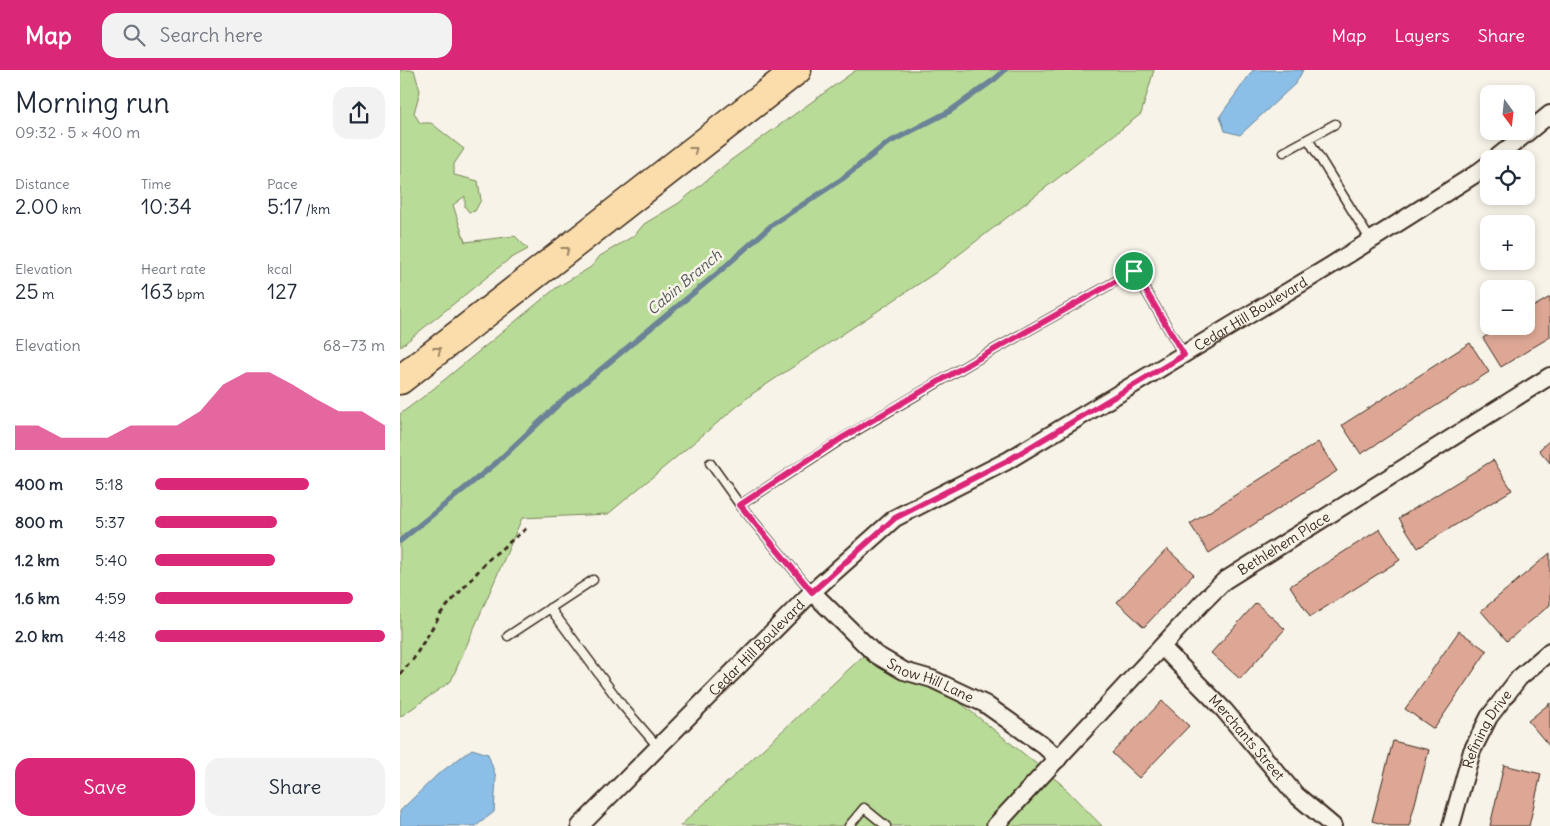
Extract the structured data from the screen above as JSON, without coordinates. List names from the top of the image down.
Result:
{
  "streets": {
    "street": [
      "Cedar Hill Boulevard",
      "Bethlehem Place",
      "Snow Hill Lane",
      "Refining Drive",
      "Merchants Street"
    ]
  },
  "crossings": [
    ["Cedar Hill Boulevard", "Snow Hill Lane"],
    ["Bethlehem Place", "Snow Hill Lane"],
    ["Bethlehem Place", "Merchants Street"]
  ],
  "water": ["Cabin Branch"],
  "north": "bottom",
  "page": {
    "header": "Map",
    "search": "Search here",
    "nav": ["Map", "Layers", "Share"],
    "heading": ["Morning run", "09:32 · 5 × 400 m"],
    "map_buttons": ["+", "−"],
    "stats": [
      ["Distance", "2.00 km"],
      ["Time", "10:34"],
      ["Pace", "5:17 /km"],
      ["Elevation", "25 m"],
      ["Heart rate", "163 bpm"],
      ["kcal", "127"]
    ],
    "chart": ["Elevation", "68–73 m"],
    "list": [
      {
        "name": "400 m",
        "note": "5:18"
      },
      {
        "name": "800 m",
        "note": "5:37"
      },
      {
        "name": "1.2 km",
        "note": "5:40"
      },
      {
        "name": "1.6 km",
        "note": "4:59"
      },
      {
        "name": "2.0 km",
        "note": "4:48"
      }
    ],
    "buttons": ["Save", "Share"]
  }
}
